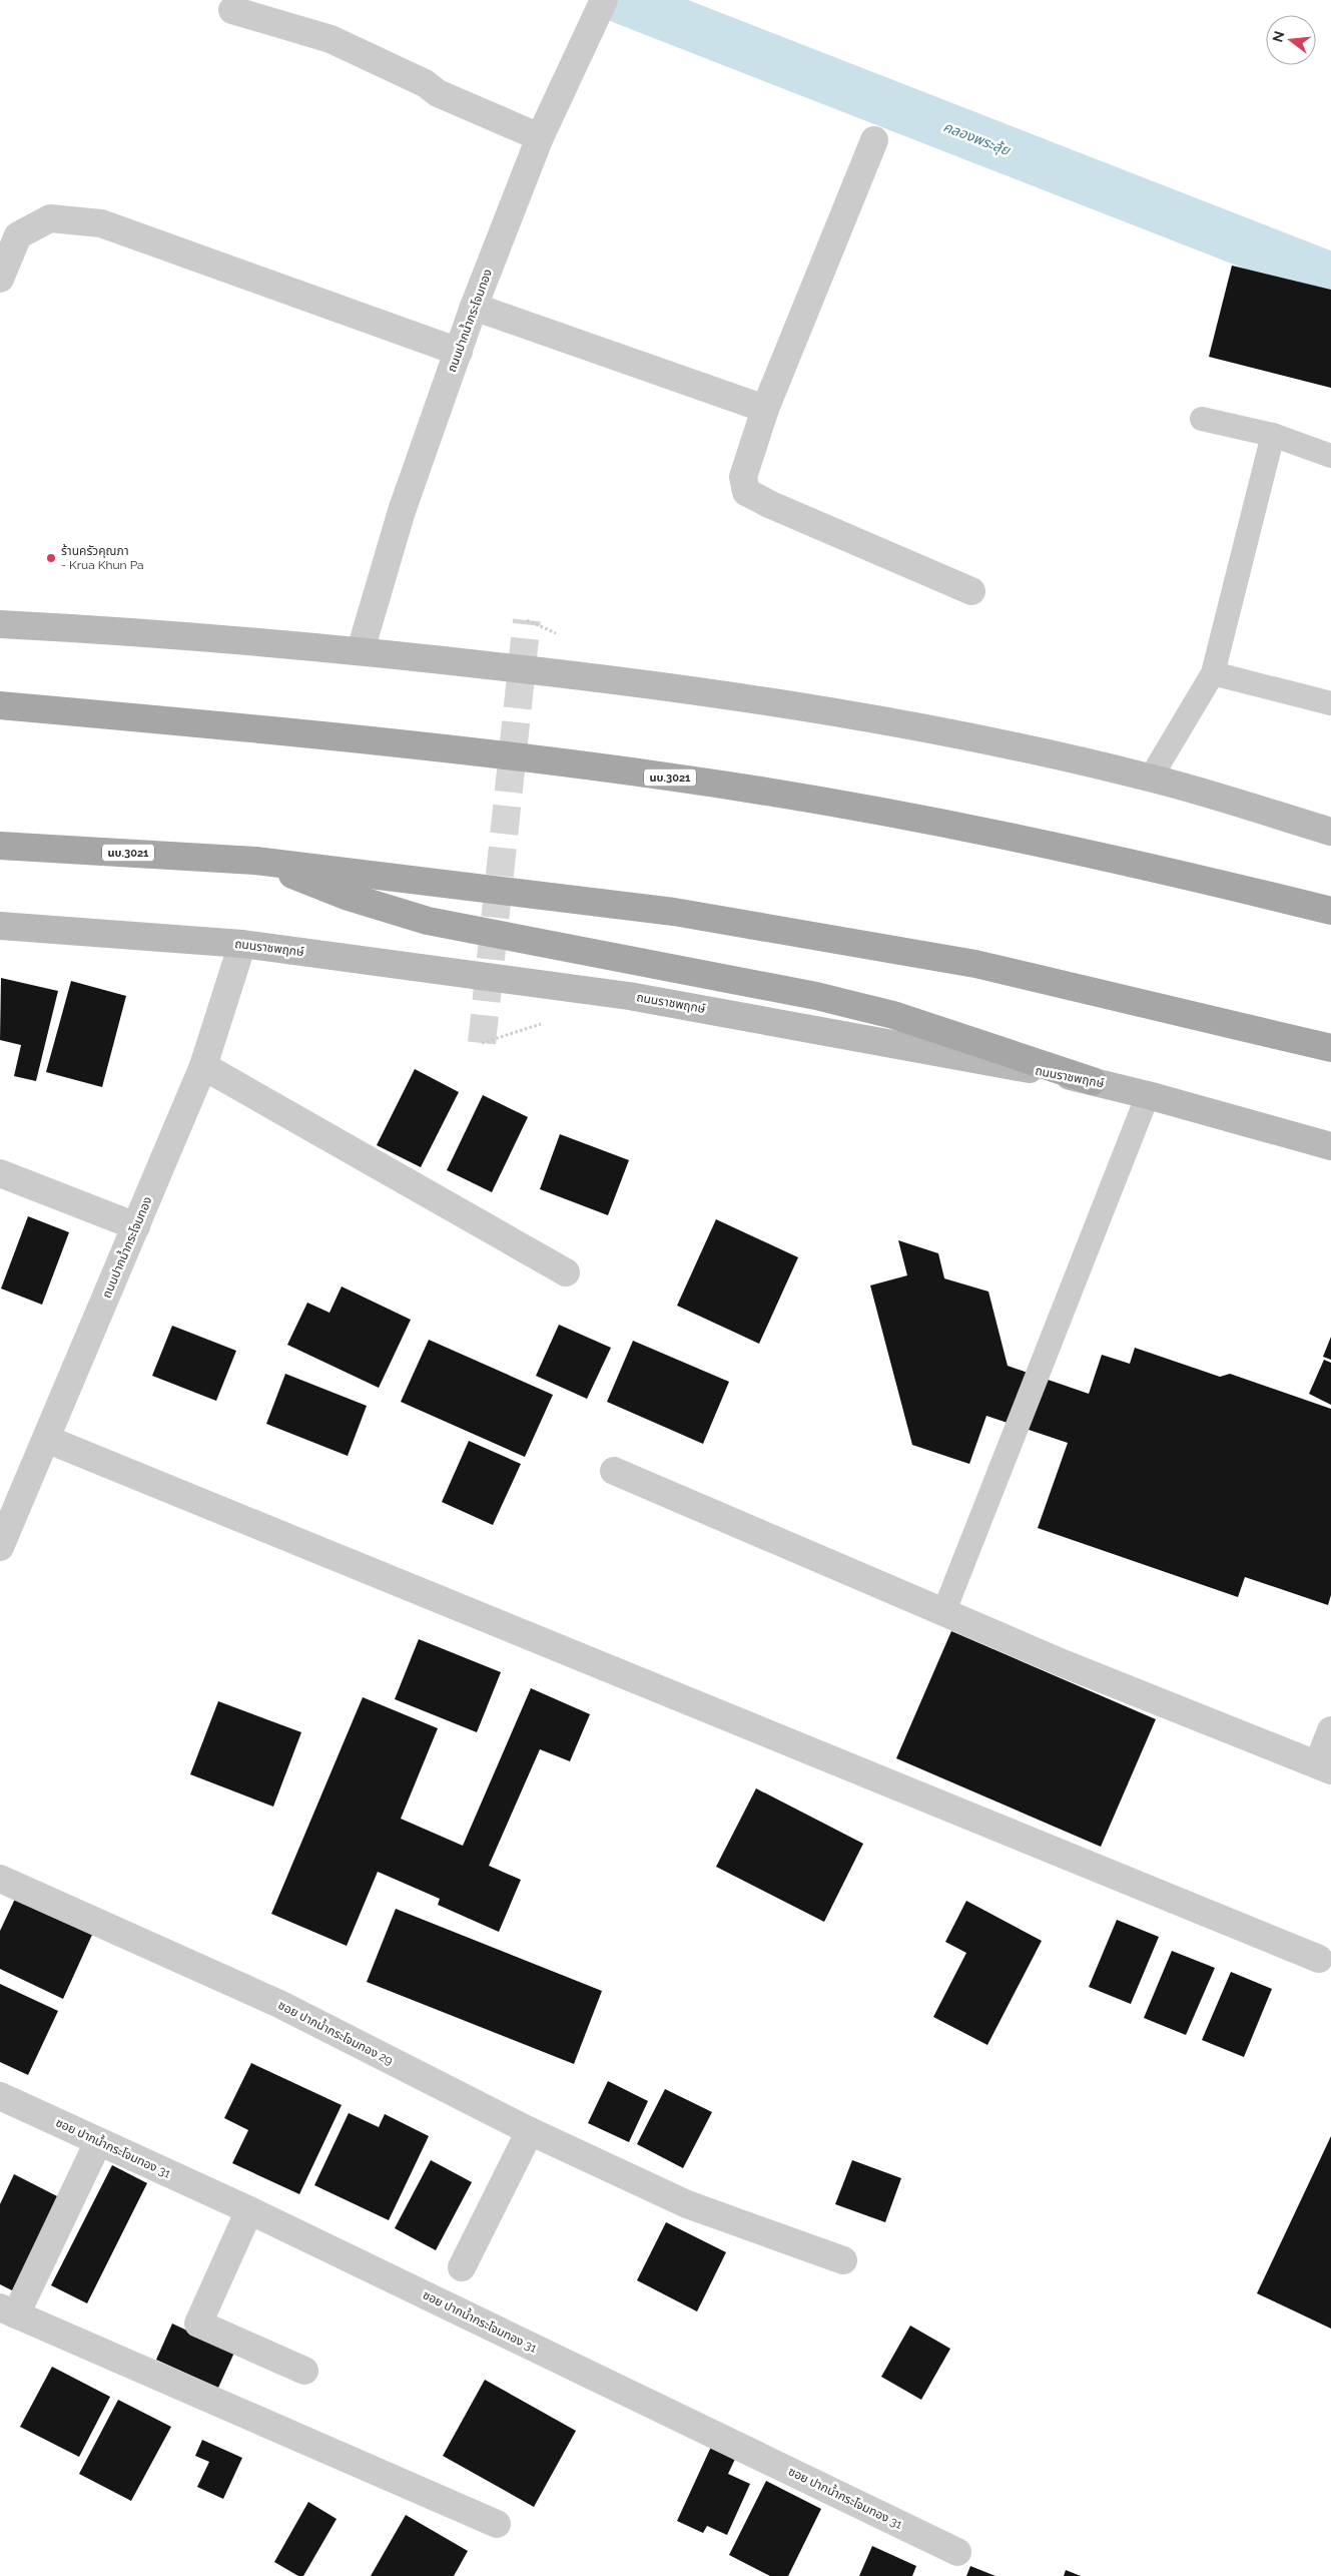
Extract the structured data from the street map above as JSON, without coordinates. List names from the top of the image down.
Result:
{
  "streets": {
    "main road": ["นบ.3021", "ถนนราชพฤกษ์"],
    "street": ["ถนนปากน้ำกระโจมทอง", "ซอย ปากน้ำกระโจมทอง 29", "ซอย ปากน้ำกระโจมทอง 31"]
  },
  "crossings": [
    ["ถนนปากน้ำกระโจมทอง", "ถนนราชพฤกษ์"]
  ],
  "water": ["คลองพระลุ้ย"],
  "places": ["ร้านครัวคุณภา - Krua Khun Pa"],
  "north": "left"
}
